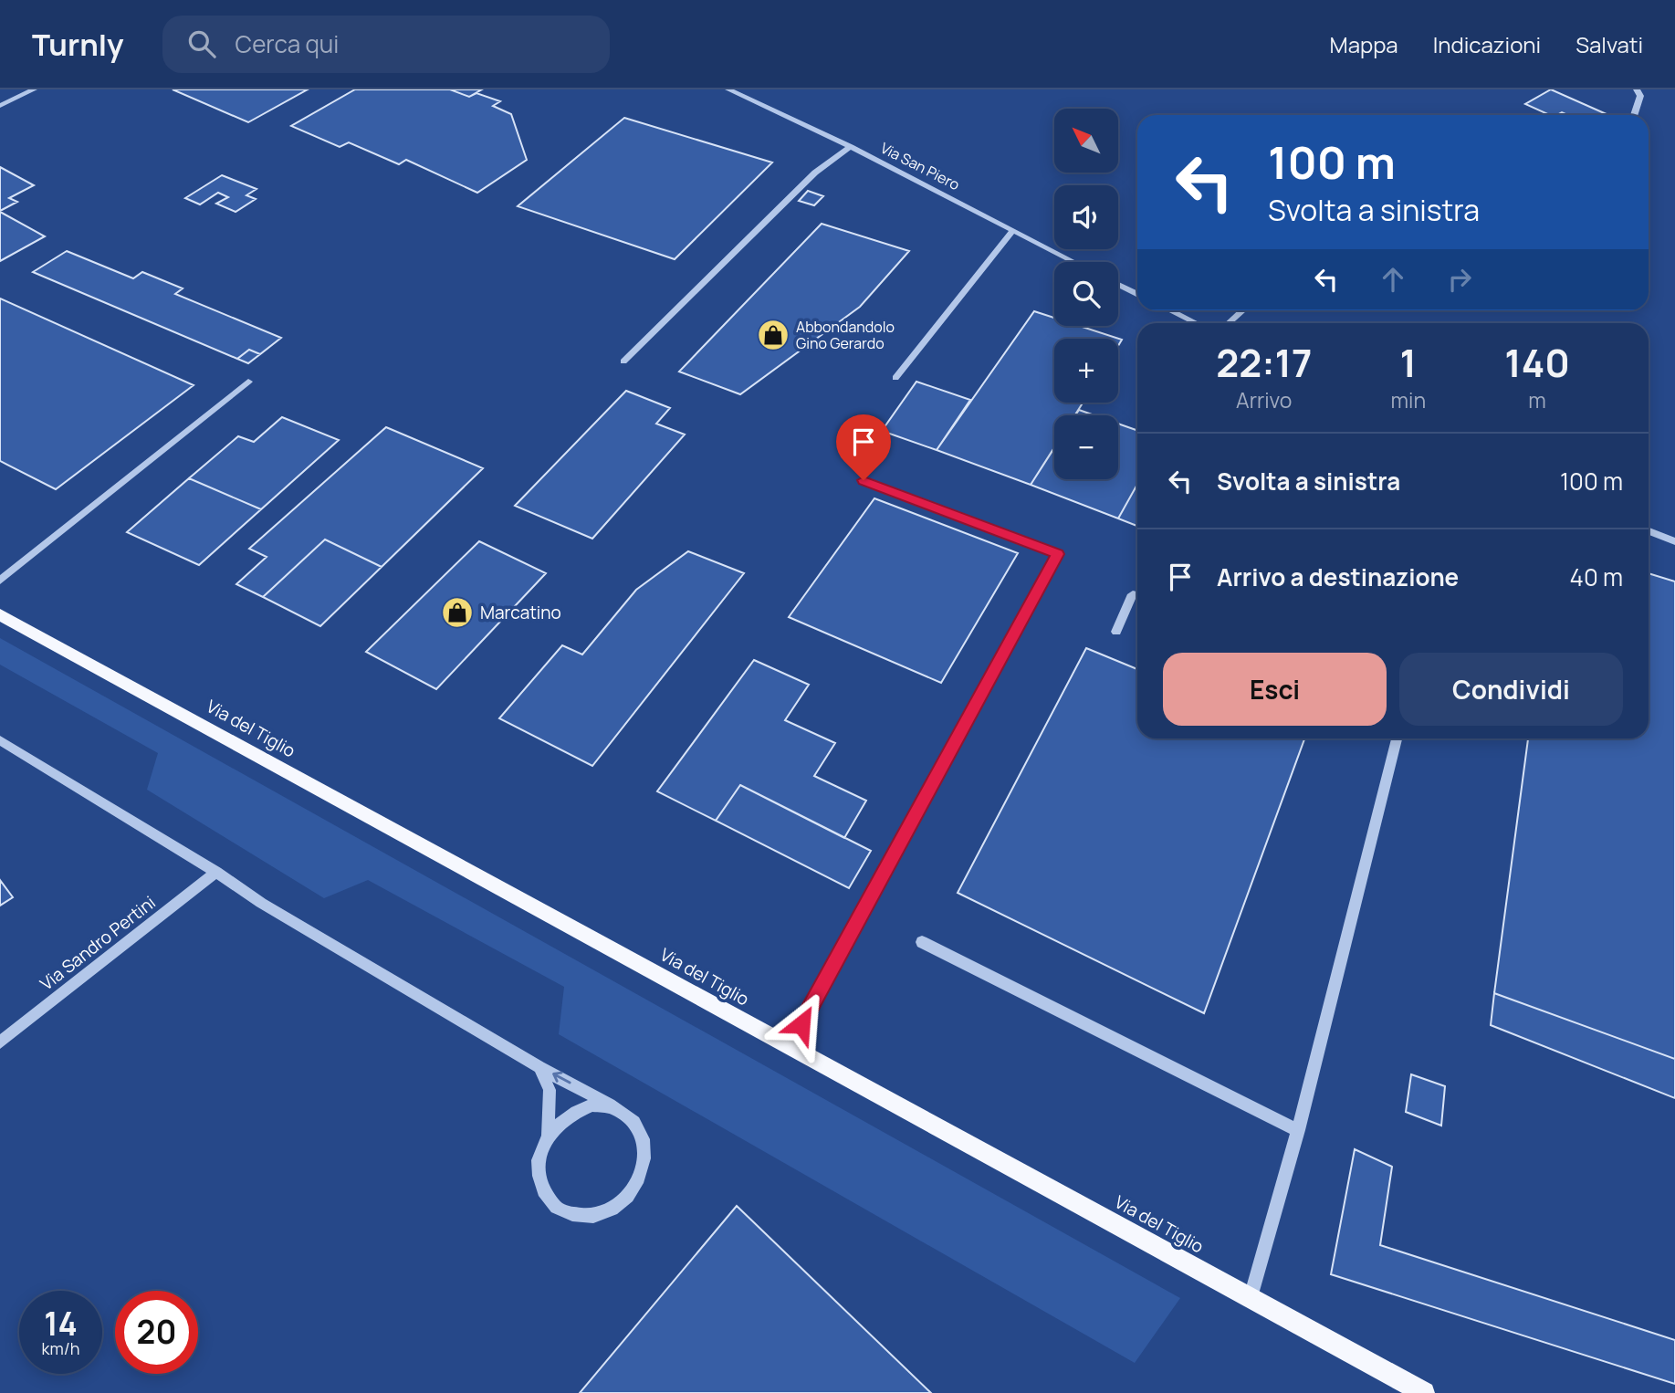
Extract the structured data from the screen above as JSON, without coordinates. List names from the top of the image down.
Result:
{
  "streets": {
    "main road": ["Via del Tiglio"],
    "street": ["Via San Piero", "Via Sandro Pertini"]
  },
  "places": {
    "shop": ["Abbondandolo Gino Gerardo", "Marcatino"]
  },
  "north": "top left",
  "page": {
    "header": "Turnly",
    "search": "Cerca qui",
    "nav": ["Mappa", "Indicazioni", "Salvati"],
    "map_buttons": ["+", "−"],
    "turn": ["100 m", "Svolta a sinistra"],
    "eta": [
      "22:17",
      "Arrivo",
      "1",
      "min",
      "140",
      "m"
    ],
    "list": [
      {
        "name": "Svolta a sinistra",
        "value": "100 m"
      },
      {
        "name": "Arrivo a destinazione",
        "value": "40 m"
      }
    ],
    "buttons": ["Esci", "Condividi"],
    "speed": "14 km/h",
    "limit": "20"
  }
}
